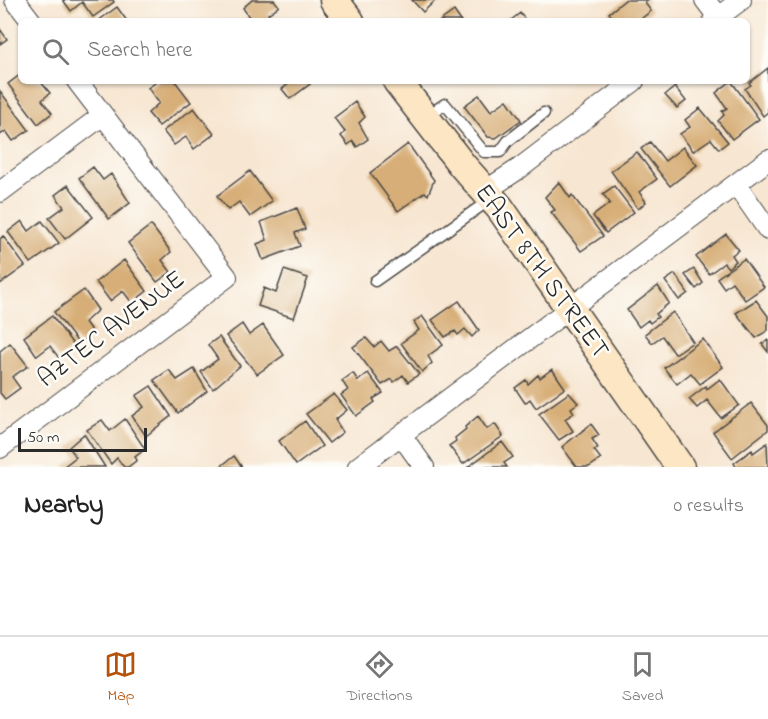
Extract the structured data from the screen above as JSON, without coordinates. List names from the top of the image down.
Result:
{
  "streets": {
    "street": ["EAST 8TH STREET", "AZTEC AVENUE"]
  },
  "scale_bar": "50 m",
  "page": {
    "search": "Search here",
    "scale": "50 m",
    "heading": ["Nearby", "0 results"],
    "nav": ["Map", "Directions", "Saved"]
  }
}
